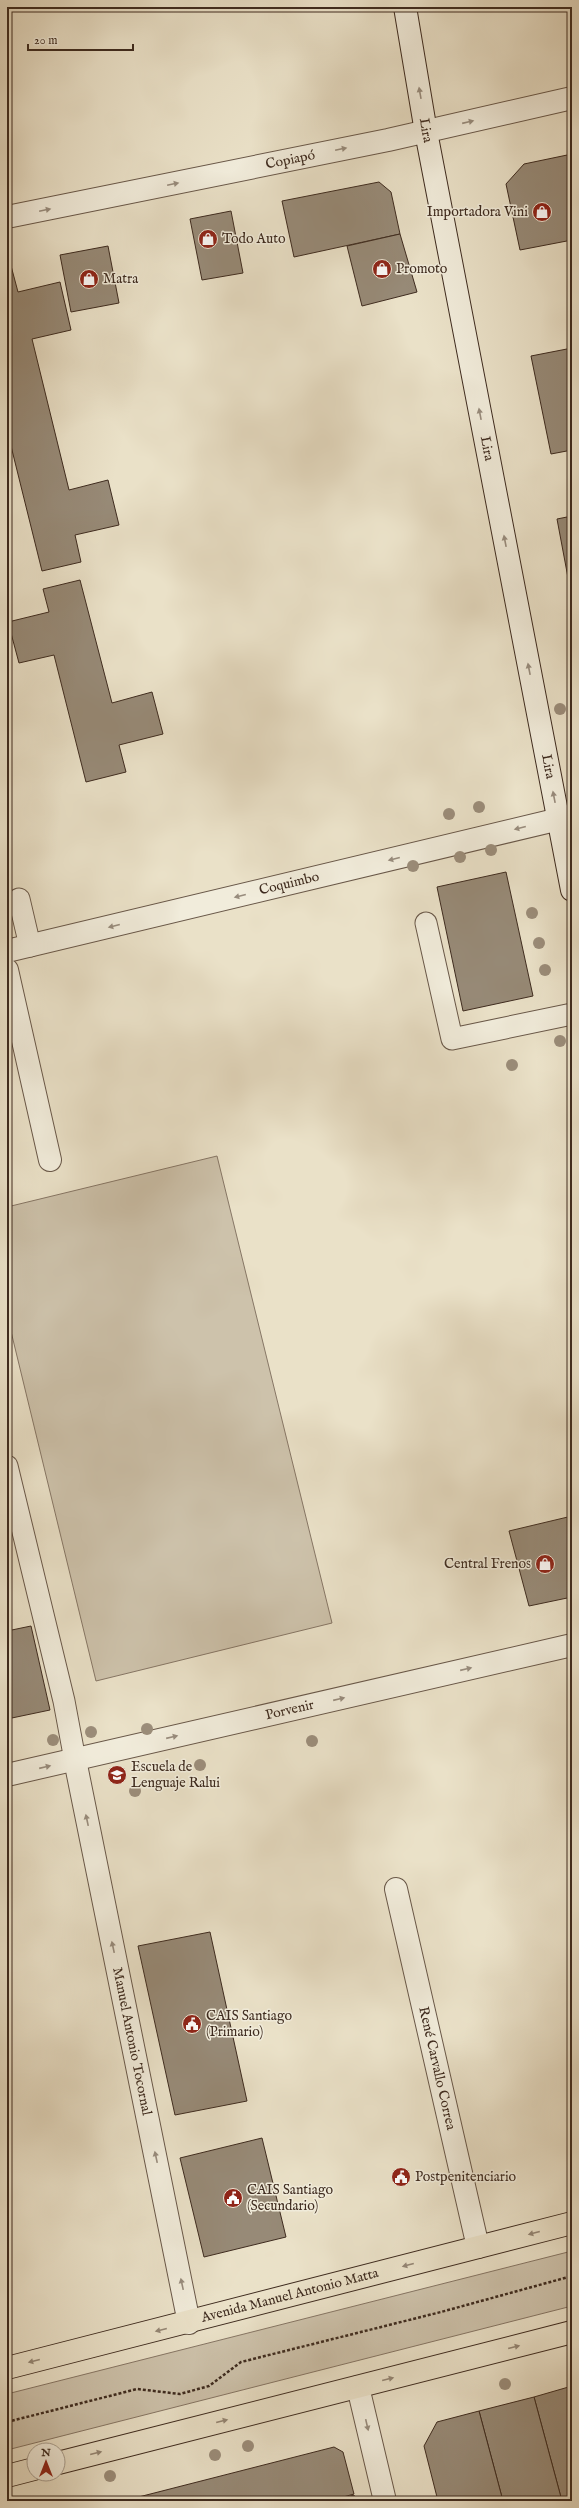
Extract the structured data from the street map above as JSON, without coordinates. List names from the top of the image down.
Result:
{
  "streets": {
    "main road": ["Avenida Manuel Antonio Matta"],
    "street": [
      "Lira",
      "Copiapó",
      "Coquimbo",
      "Porvenir",
      "Manuel Antonio Tocornal",
      "René Carvallo Correa"
    ]
  },
  "crossings": [
    ["Lira", "Copiapó"],
    ["Lira", "Coquimbo"],
    ["Porvenir", "Manuel Antonio Tocornal"],
    ["Manuel Antonio Tocornal", "Avenida Manuel Antonio Matta"],
    ["René Carvallo Correa", "Avenida Manuel Antonio Matta"]
  ],
  "one_way": [
    "Lira",
    "Copiapó",
    "Coquimbo",
    "Porvenir",
    "Manuel Antonio Tocornal"
  ],
  "places": {
    "shop": [
      "Importadora Vini",
      "Todo Auto",
      "Promoto",
      "Matra",
      "Central Frenos"
    ],
    "school or university": ["Escuela de Lenguaje Ralui"],
    "public building": ["CAIS Santiago (Primario)", "Postpenitenciario", "CAIS Santiago (Secundario)"]
  },
  "scale_bar": "20 m",
  "north": "top"
}
